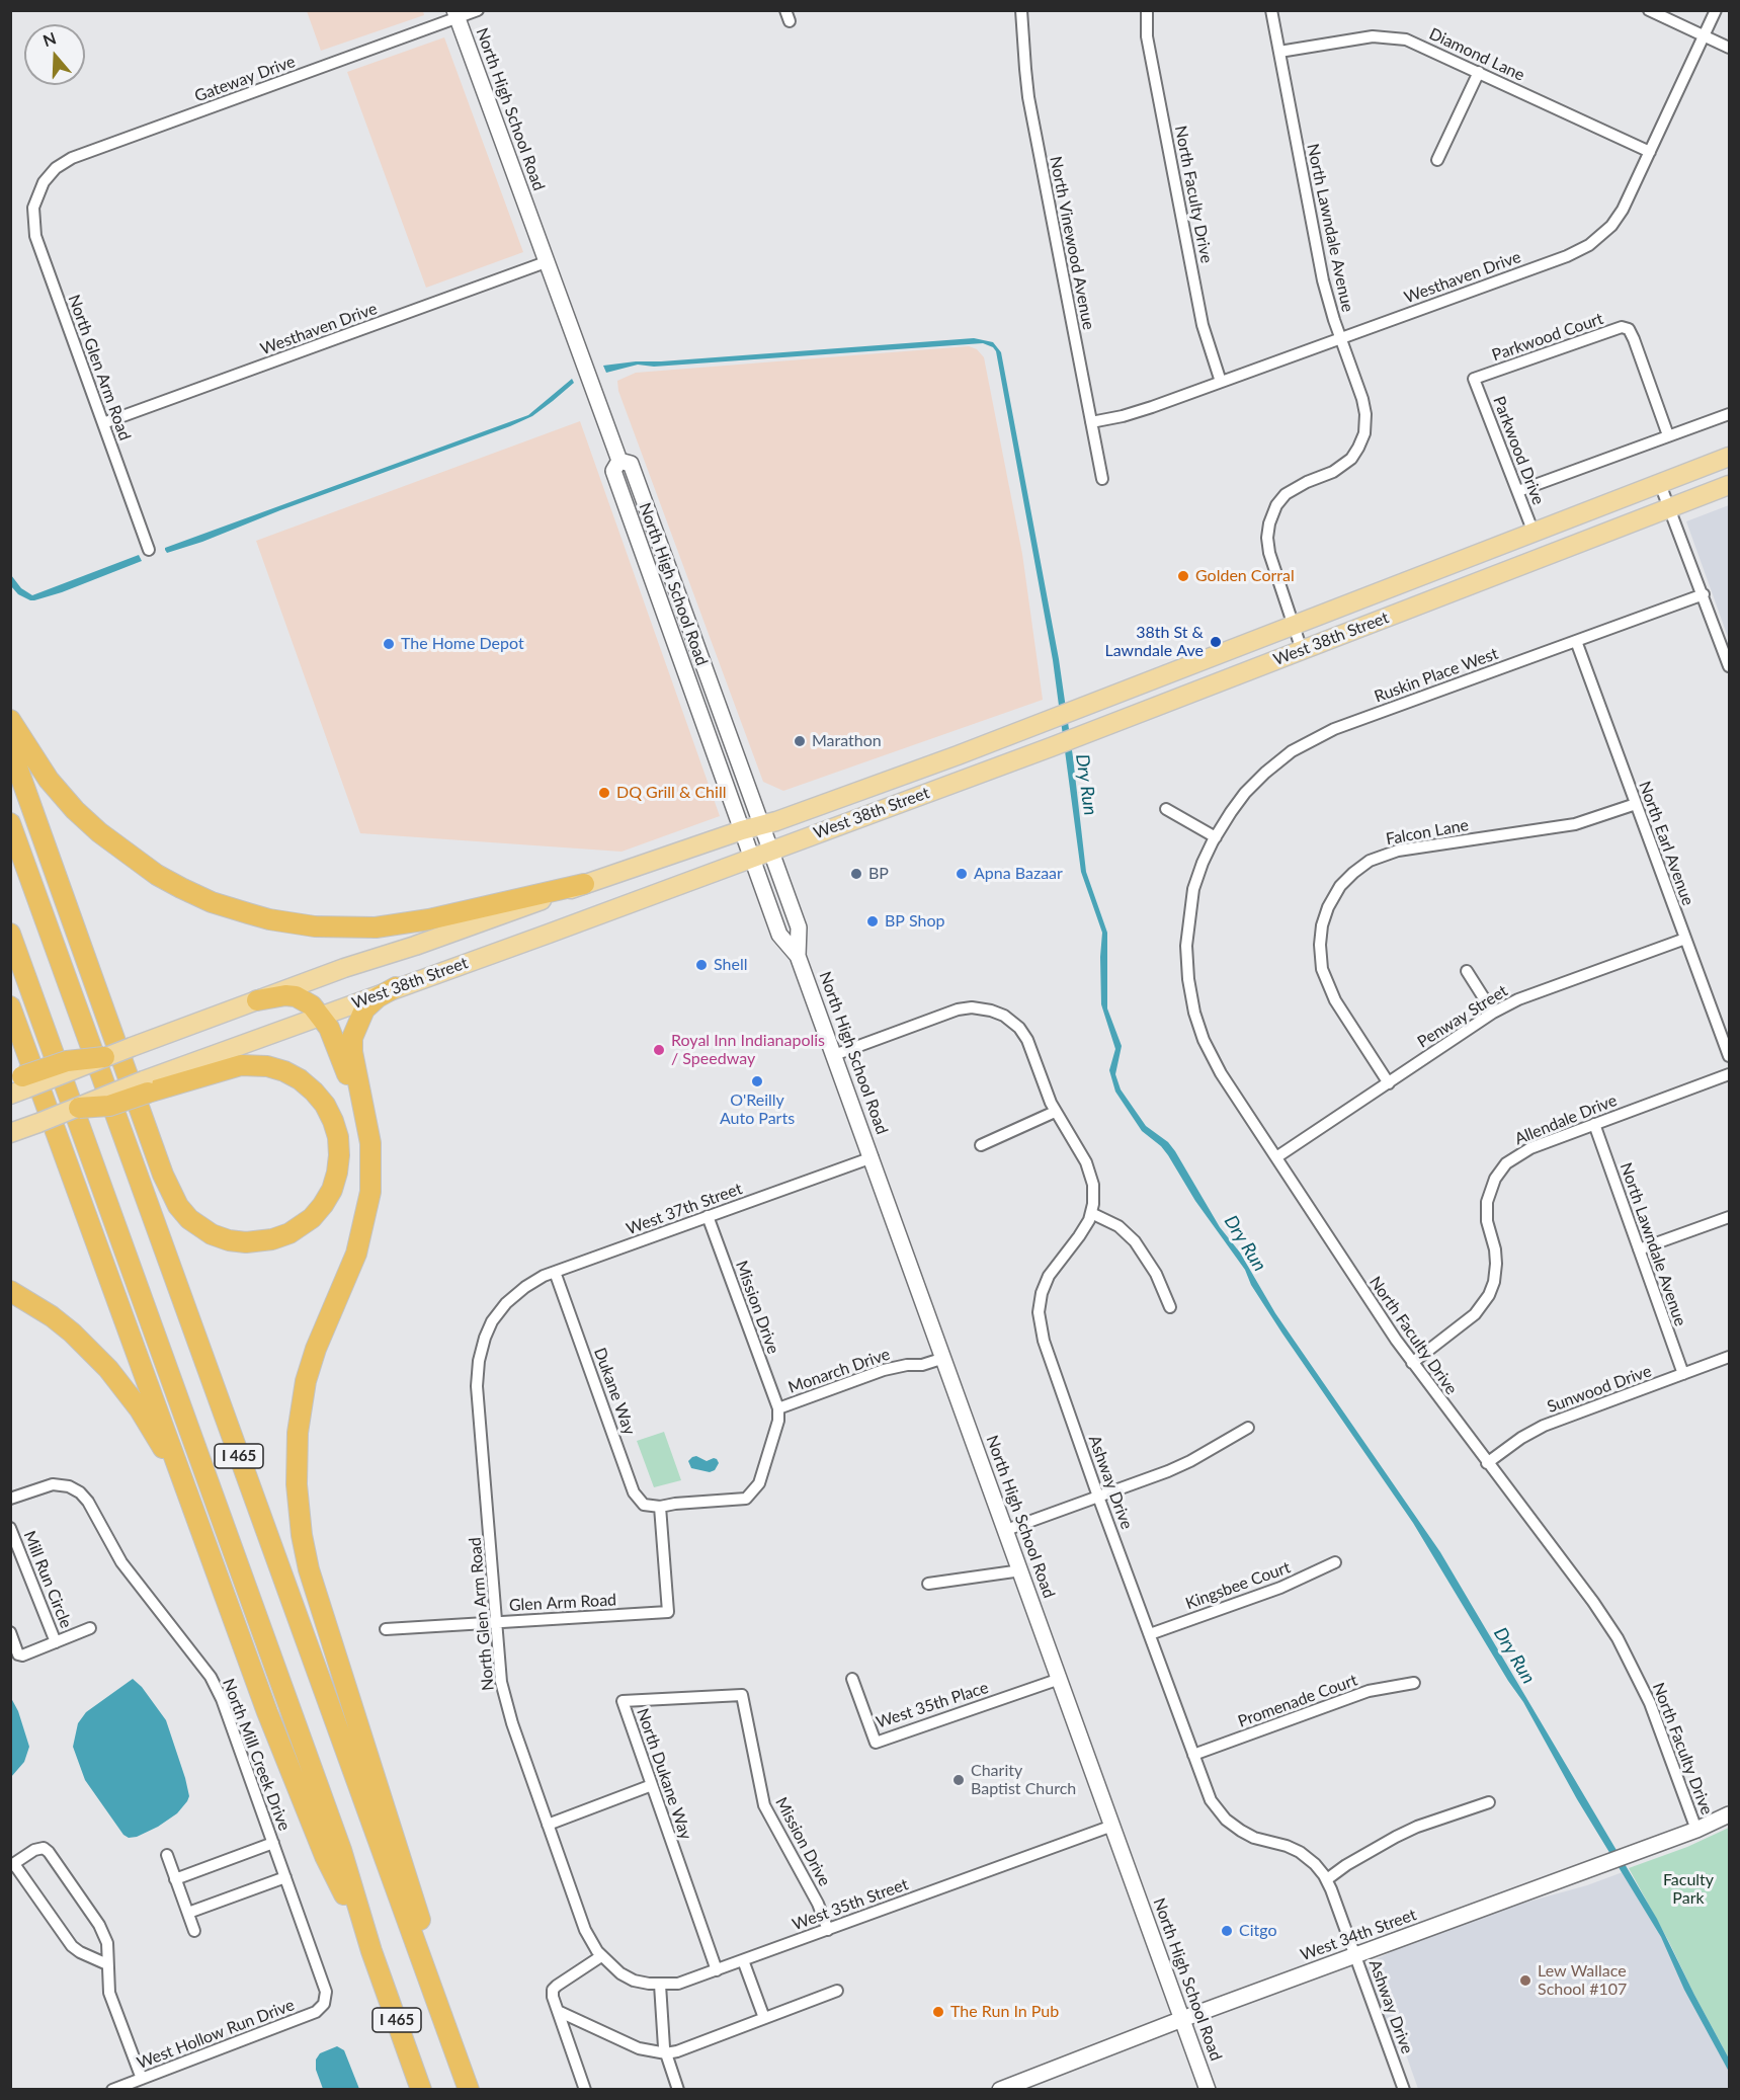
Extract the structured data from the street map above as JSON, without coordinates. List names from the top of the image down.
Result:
{
  "streets": {
    "highway": ["I 465"],
    "main road": ["West 38th Street"],
    "street": [
      "Diamond Lane",
      "Gateway Drive",
      "North High School Road",
      "North Faculty Drive",
      "North Lawndale Avenue",
      "North Vinewood Avenue",
      "Westhaven Drive",
      "Parkwood Court",
      "North Glen Arm Road",
      "Parkwood Drive",
      "Ruskin Place West",
      "Falcon Lane",
      "North Earl Avenue",
      "Penway Street",
      "Allendale Drive",
      "West 37th Street",
      "Mission Drive",
      "Monarch Drive",
      "Sunwood Drive",
      "Dukane Way",
      "Ashway Drive",
      "Mill Run Circle",
      "Kingsbee Court",
      "Glen Arm Road",
      "Promenade Court",
      "West 35th Place",
      "North Mill Creek Drive",
      "North Dukane Way",
      "West 35th Street",
      "West 34th Street",
      "West Hollow Run Drive"
    ]
  },
  "crossings": [
    ["Diamond Lane", "North Lawndale Avenue"],
    ["Diamond Lane", "Westhaven Drive"],
    ["Gateway Drive", "North High School Road"],
    ["Gateway Drive", "North Glen Arm Road"],
    ["North High School Road", "Westhaven Drive"],
    ["North High School Road", "West 38th Street"],
    ["North High School Road", "West 37th Street"],
    ["North High School Road", "Monarch Drive"],
    ["North High School Road", "Ashway Drive"],
    ["North High School Road", "West 35th Place"],
    ["North High School Road", "West 35th Street"],
    ["North High School Road", "West 34th Street"],
    ["North Faculty Drive", "Westhaven Drive"],
    ["North Faculty Drive", "Ruskin Place West"],
    ["North Faculty Drive", "Penway Street"],
    ["North Faculty Drive", "Allendale Drive"],
    ["North Faculty Drive", "Sunwood Drive"],
    ["North Faculty Drive", "West 34th Street"],
    ["North Lawndale Avenue", "Westhaven Drive"],
    ["North Lawndale Avenue", "West 38th Street"],
    ["North Lawndale Avenue", "Allendale Drive"],
    ["North Lawndale Avenue", "Sunwood Drive"],
    ["North Vinewood Avenue", "Westhaven Drive"],
    ["Westhaven Drive", "North Glen Arm Road"],
    ["Parkwood Court", "Parkwood Drive"],
    ["North Glen Arm Road", "West 37th Street"],
    ["North Glen Arm Road", "Glen Arm Road"],
    ["North Glen Arm Road", "West 35th Street"],
    ["Parkwood Drive", "West 38th Street"],
    ["Ruskin Place West", "North Earl Avenue"],
    ["Falcon Lane", "North Earl Avenue"],
    ["Falcon Lane", "Penway Street"],
    ["North Earl Avenue", "Penway Street"],
    ["West 37th Street", "Mission Drive"],
    ["West 37th Street", "Dukane Way"],
    ["Mission Drive", "Monarch Drive"],
    ["Mission Drive", "North Dukane Way"],
    ["Mission Drive", "West 35th Street"],
    ["Monarch Drive", "Dukane Way"],
    ["Monarch Drive", "Glen Arm Road"],
    ["Dukane Way", "Glen Arm Road"],
    ["Ashway Drive", "Kingsbee Court"],
    ["Ashway Drive", "Promenade Court"],
    ["Ashway Drive", "West 34th Street"],
    ["North Mill Creek Drive", "West Hollow Run Drive"],
    ["North Dukane Way", "West 35th Street"]
  ],
  "water": ["Dry Run"],
  "parks": ["Faculty Park"],
  "places": [
    "Golden Corral",
    "38th St & Lawndale Ave",
    "The Home Depot",
    "Marathon",
    "DQ Grill & Chill",
    "BP",
    "Apna Bazaar",
    "BP Shop",
    "Shell",
    "Royal Inn Indianapolis / Speedway",
    "O'Reilly Auto Parts",
    "Charity Baptist Church",
    "Citgo",
    "Lew Wallace School #107",
    "The Run In Pub"
  ],
  "north": "top"
}
